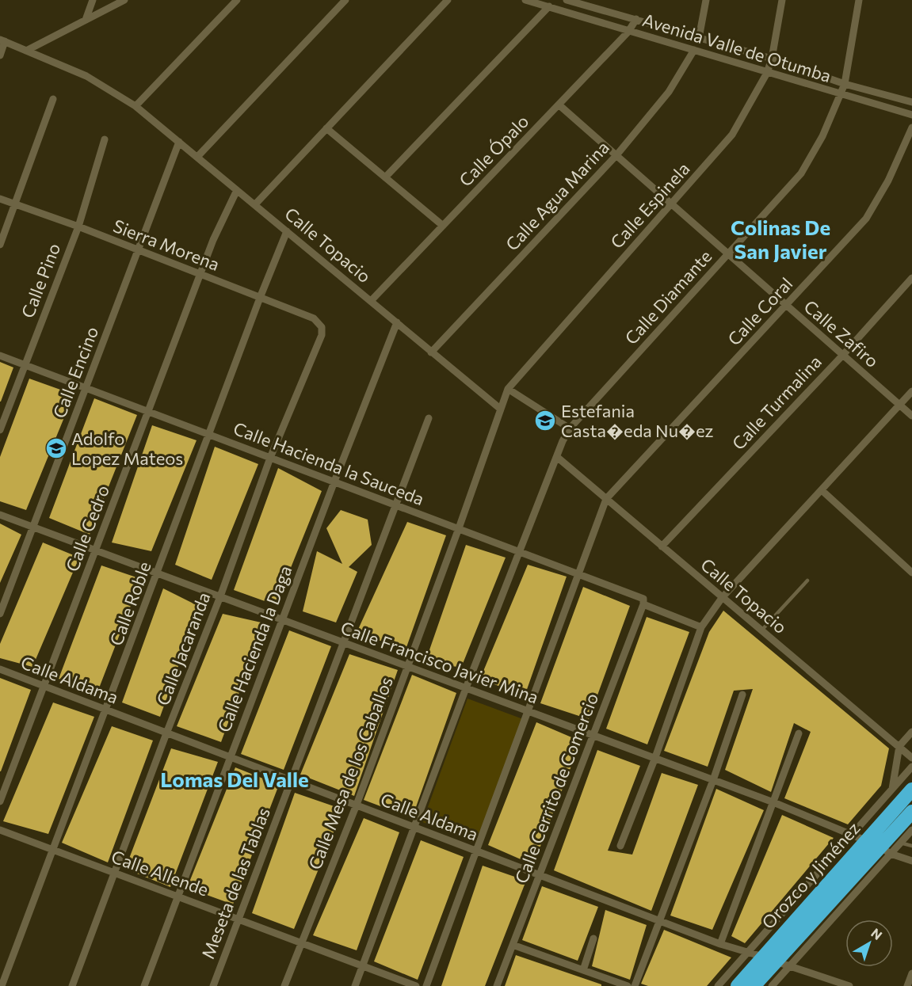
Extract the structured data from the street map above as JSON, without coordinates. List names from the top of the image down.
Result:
{
  "streets": {
    "highway": ["Orozco y Jiménez"],
    "street": [
      "Avenida Valle de Otumba",
      "Calle Ópalo",
      "Calle Agua Marina",
      "Calle Espinela",
      "Sierra Morena",
      "Calle Topacio",
      "Calle Pino",
      "Calle Diamante",
      "Calle Coral",
      "Calle Zafiro",
      "Calle Encino",
      "Calle Turmalina",
      "Calle Hacienda la Sauceda",
      "Calle Cedro",
      "Calle Roble",
      "Calle Jacaranda",
      "Calle Hacienda la Daga",
      "Calle Francisco Javier Mina",
      "Calle Aldama",
      "Calle Mesa de los Caballos",
      "Calle Cerrito de Comercio",
      "Calle Allende",
      "Meseta de las Tablas"
    ]
  },
  "crossings": [
    ["Avenida Valle de Otumba", "Calle Ópalo"],
    ["Avenida Valle de Otumba", "Calle Agua Marina"],
    ["Avenida Valle de Otumba", "Calle Espinela"],
    ["Avenida Valle de Otumba", "Calle Diamante"],
    ["Calle Ópalo", "Calle Topacio"],
    ["Calle Ópalo", "Calle Zafiro"],
    ["Calle Agua Marina", "Calle Topacio"],
    ["Calle Agua Marina", "Calle Zafiro"],
    ["Calle Espinela", "Calle Topacio"],
    ["Calle Espinela", "Calle Zafiro"],
    ["Calle Espinela", "Calle Mesa de los Caballos"],
    ["Sierra Morena", "Calle Pino"],
    ["Sierra Morena", "Calle Encino"],
    ["Sierra Morena", "Calle Cedro"],
    ["Sierra Morena", "Calle Roble"],
    ["Sierra Morena", "Calle Jacaranda"],
    ["Calle Topacio", "Calle Diamante"],
    ["Calle Topacio", "Calle Coral"],
    ["Calle Topacio", "Calle Encino"],
    ["Calle Topacio", "Calle Turmalina"],
    ["Calle Topacio", "Calle Cedro"],
    ["Calle Topacio", "Calle Roble"],
    ["Calle Topacio", "Calle Hacienda la Daga"],
    ["Calle Topacio", "Calle Mesa de los Caballos"],
    ["Calle Pino", "Calle Hacienda la Sauceda"],
    ["Calle Diamante", "Calle Zafiro"],
    ["Calle Diamante", "Calle Hacienda la Sauceda"],
    ["Calle Diamante", "Calle Francisco Javier Mina"],
    ["Calle Diamante", "Calle Aldama"],
    ["Calle Diamante", "Calle Allende"],
    ["Calle Coral", "Calle Zafiro"],
    ["Calle Zafiro", "Calle Turmalina"],
    ["Calle Encino", "Calle Hacienda la Sauceda"],
    ["Calle Encino", "Calle Francisco Javier Mina"],
    ["Calle Hacienda la Sauceda", "Calle Cedro"],
    ["Calle Hacienda la Sauceda", "Calle Roble"],
    ["Calle Hacienda la Sauceda", "Calle Jacaranda"],
    ["Calle Hacienda la Sauceda", "Calle Hacienda la Daga"],
    ["Calle Hacienda la Sauceda", "Calle Mesa de los Caballos"],
    ["Calle Hacienda la Sauceda", "Calle Cerrito de Comercio"],
    ["Calle Hacienda la Sauceda", "Meseta de las Tablas"],
    ["Calle Cedro", "Calle Francisco Javier Mina"],
    ["Calle Cedro", "Calle Aldama"],
    ["Calle Roble", "Calle Francisco Javier Mina"],
    ["Calle Roble", "Calle Aldama"],
    ["Calle Roble", "Calle Allende"],
    ["Calle Jacaranda", "Calle Francisco Javier Mina"],
    ["Calle Jacaranda", "Calle Aldama"],
    ["Calle Jacaranda", "Calle Allende"],
    ["Calle Hacienda la Daga", "Calle Francisco Javier Mina"],
    ["Calle Hacienda la Daga", "Calle Aldama"],
    ["Calle Hacienda la Daga", "Calle Allende"],
    ["Calle Francisco Javier Mina", "Calle Mesa de los Caballos"],
    ["Calle Francisco Javier Mina", "Calle Cerrito de Comercio"],
    ["Calle Francisco Javier Mina", "Orozco y Jiménez"],
    ["Calle Francisco Javier Mina", "Meseta de las Tablas"],
    ["Calle Aldama", "Calle Mesa de los Caballos"],
    ["Calle Aldama", "Calle Cerrito de Comercio"],
    ["Calle Aldama", "Orozco y Jiménez"],
    ["Calle Aldama", "Meseta de las Tablas"],
    ["Calle Mesa de los Caballos", "Calle Allende"],
    ["Calle Allende", "Meseta de las Tablas"]
  ],
  "districts": ["Colinas De San Javier", "Lomas Del Valle"],
  "places": {
    "school or university": ["Estefania Casta�eda Nu�ez", "Adolfo Lopez Mateos"]
  },
  "north": "top right"
}
